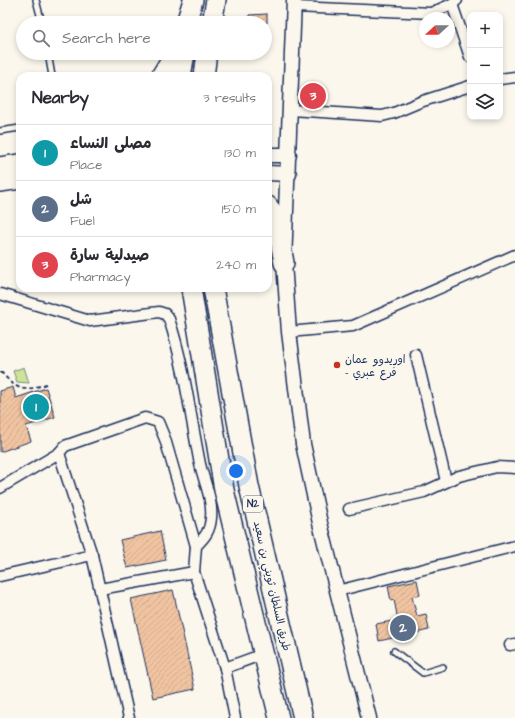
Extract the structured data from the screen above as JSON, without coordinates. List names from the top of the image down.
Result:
{
  "streets": {
    "highway": ["N2", "طريق السلطان ثويني بن سعيد"]
  },
  "places": ["اوريدوو عمان - فرع عبري"],
  "north": "left",
  "page": {
    "map_buttons": ["+", "−"],
    "search": "Search here",
    "heading": ["Nearby", "3 results"],
    "pins": ["3", "1", "2"],
    "list": [
      {
        "mark": "1",
        "name": "مصلى النساء",
        "note": "Place",
        "value": "130 m"
      },
      {
        "mark": "2",
        "name": "شل",
        "note": "Fuel",
        "value": "150 m"
      },
      {
        "mark": "3",
        "name": "صيدلية سارة",
        "note": "Pharmacy",
        "value": "240 m"
      }
    ]
  }
}
